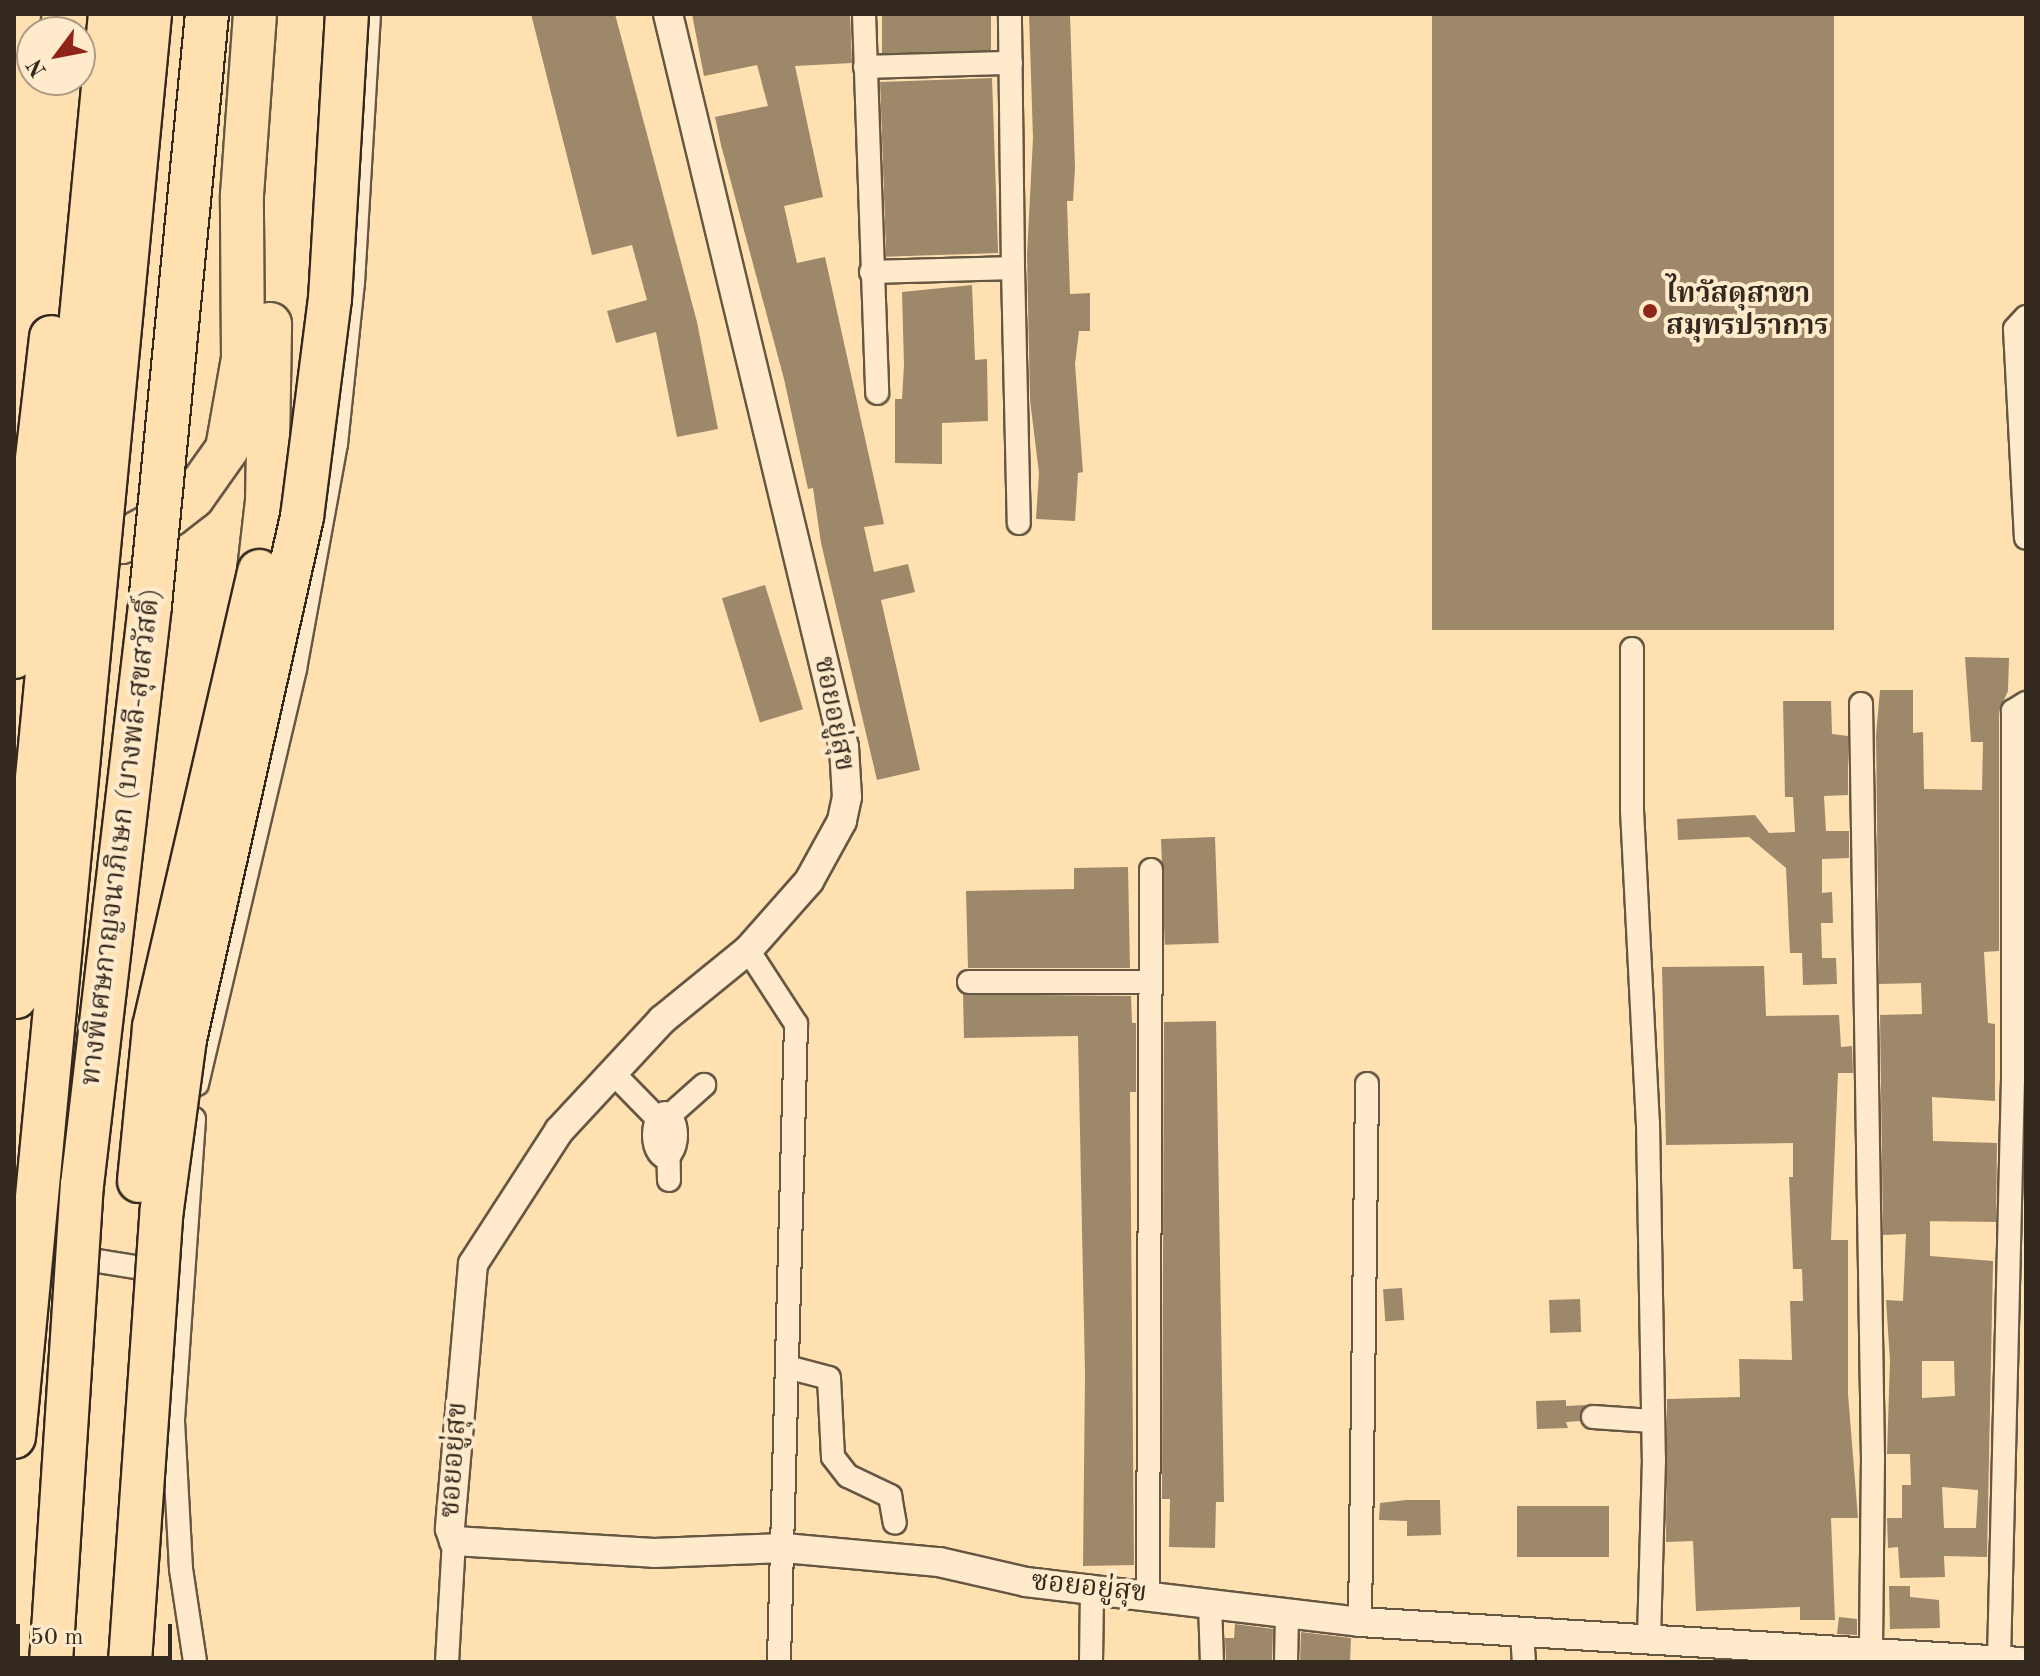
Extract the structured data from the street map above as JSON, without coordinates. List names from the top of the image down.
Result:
{
  "streets": {
    "highway": ["ทางพิเศษกาญจนาภิเษก (บางพลี-สุขสวัสดิ์)"],
    "street": ["ซอยอยู่สุข"]
  },
  "places": ["ไทวัสดุสาขา สมุทรปราการ"],
  "scale_bar": "50 m",
  "north": "bottom left"
}
